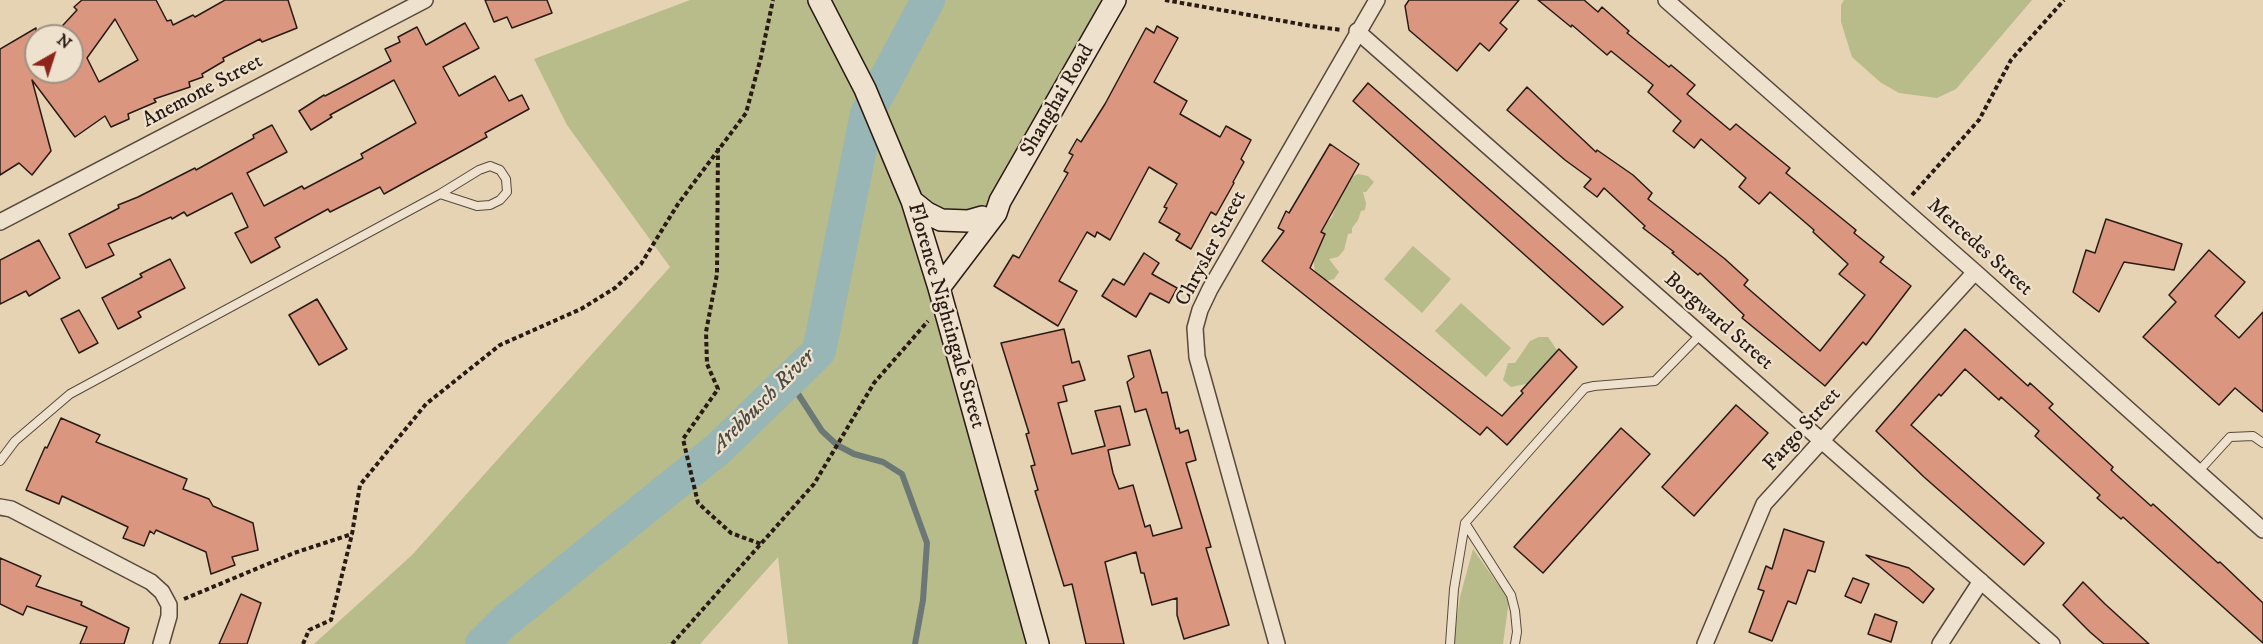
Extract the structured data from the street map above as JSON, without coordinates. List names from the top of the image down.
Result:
{
  "streets": {
    "main road": ["Shanghai Road", "Florence Nightingale Street"],
    "street": [
      "Anemone Street",
      "Mercedes Street",
      "Chrysler Street",
      "Borgward Street",
      "Fargo Street"
    ]
  },
  "crossings": [
    ["Shanghai Road", "Florence Nightingale Street"],
    ["Mercedes Street", "Fargo Street"],
    ["Chrysler Street", "Borgward Street"],
    ["Borgward Street", "Fargo Street"]
  ],
  "water": ["Arebbusch River"],
  "north": "top right"
}
